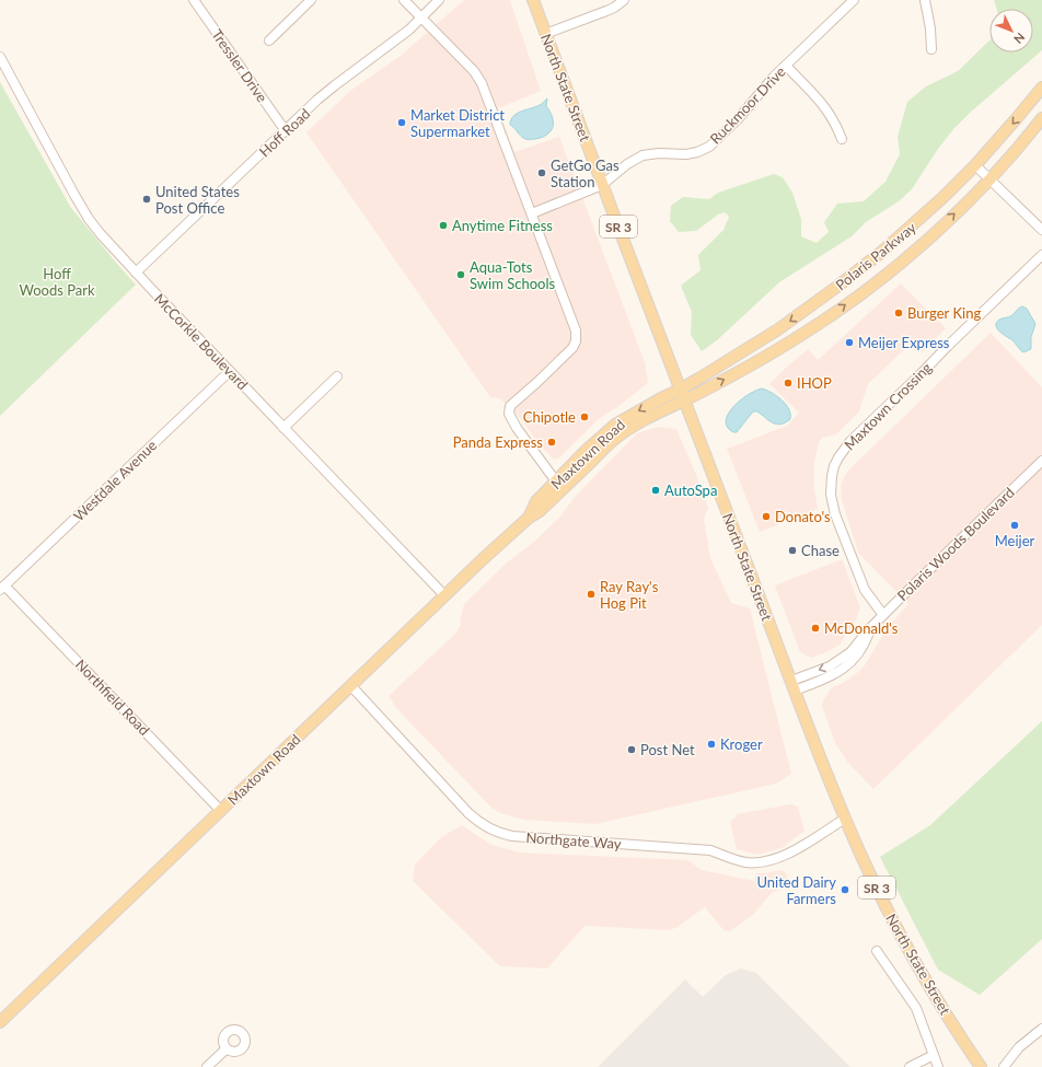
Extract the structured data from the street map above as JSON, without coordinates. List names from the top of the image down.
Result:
{
  "streets": {
    "main road": [
      "North State Street",
      "SR 3",
      "Polaris Parkway",
      "Maxtown Road"
    ],
    "street": [
      "Tressler Drive",
      "Ruckmoor Drive",
      "Hoff Road",
      "McCorkle Boulevard",
      "Maxtown Crossing",
      "Westdale Avenue",
      "Polaris Woods Boulevard",
      "Northfield Road",
      "Northgate Way"
    ]
  },
  "crossings": [
    ["Tressler Drive", "Hoff Road"],
    ["North State Street", "Ruckmoor Drive"],
    ["North State Street", "Polaris Parkway"],
    ["North State Street", "Maxtown Road"],
    ["North State Street", "Polaris Woods Boulevard"],
    ["North State Street", "Northgate Way"],
    ["Hoff Road", "McCorkle Boulevard"],
    ["Polaris Parkway", "Maxtown Road"],
    ["McCorkle Boulevard", "Maxtown Road"],
    ["McCorkle Boulevard", "Westdale Avenue"],
    ["Maxtown Crossing", "Polaris Woods Boulevard"],
    ["Maxtown Road", "Northfield Road"],
    ["Maxtown Road", "Northgate Way"],
    ["Westdale Avenue", "Northfield Road"]
  ],
  "parks": ["Hoff Woods Park"],
  "places": [
    "Market District Supermarket",
    "GetGo Gas Station",
    "United States Post Office",
    "Anytime Fitness",
    "Aqua-Tots Swim Schools",
    "Burger King",
    "Meijer Express",
    "IHOP",
    "Chipotle",
    "Panda Express",
    "AutoSpa",
    "Donato's",
    "Meijer",
    "Chase",
    "Ray Ray's Hog Pit",
    "McDonald's",
    "Kroger",
    "Post Net",
    "United Dairy Farmers"
  ],
  "north": "bottom right"
}
